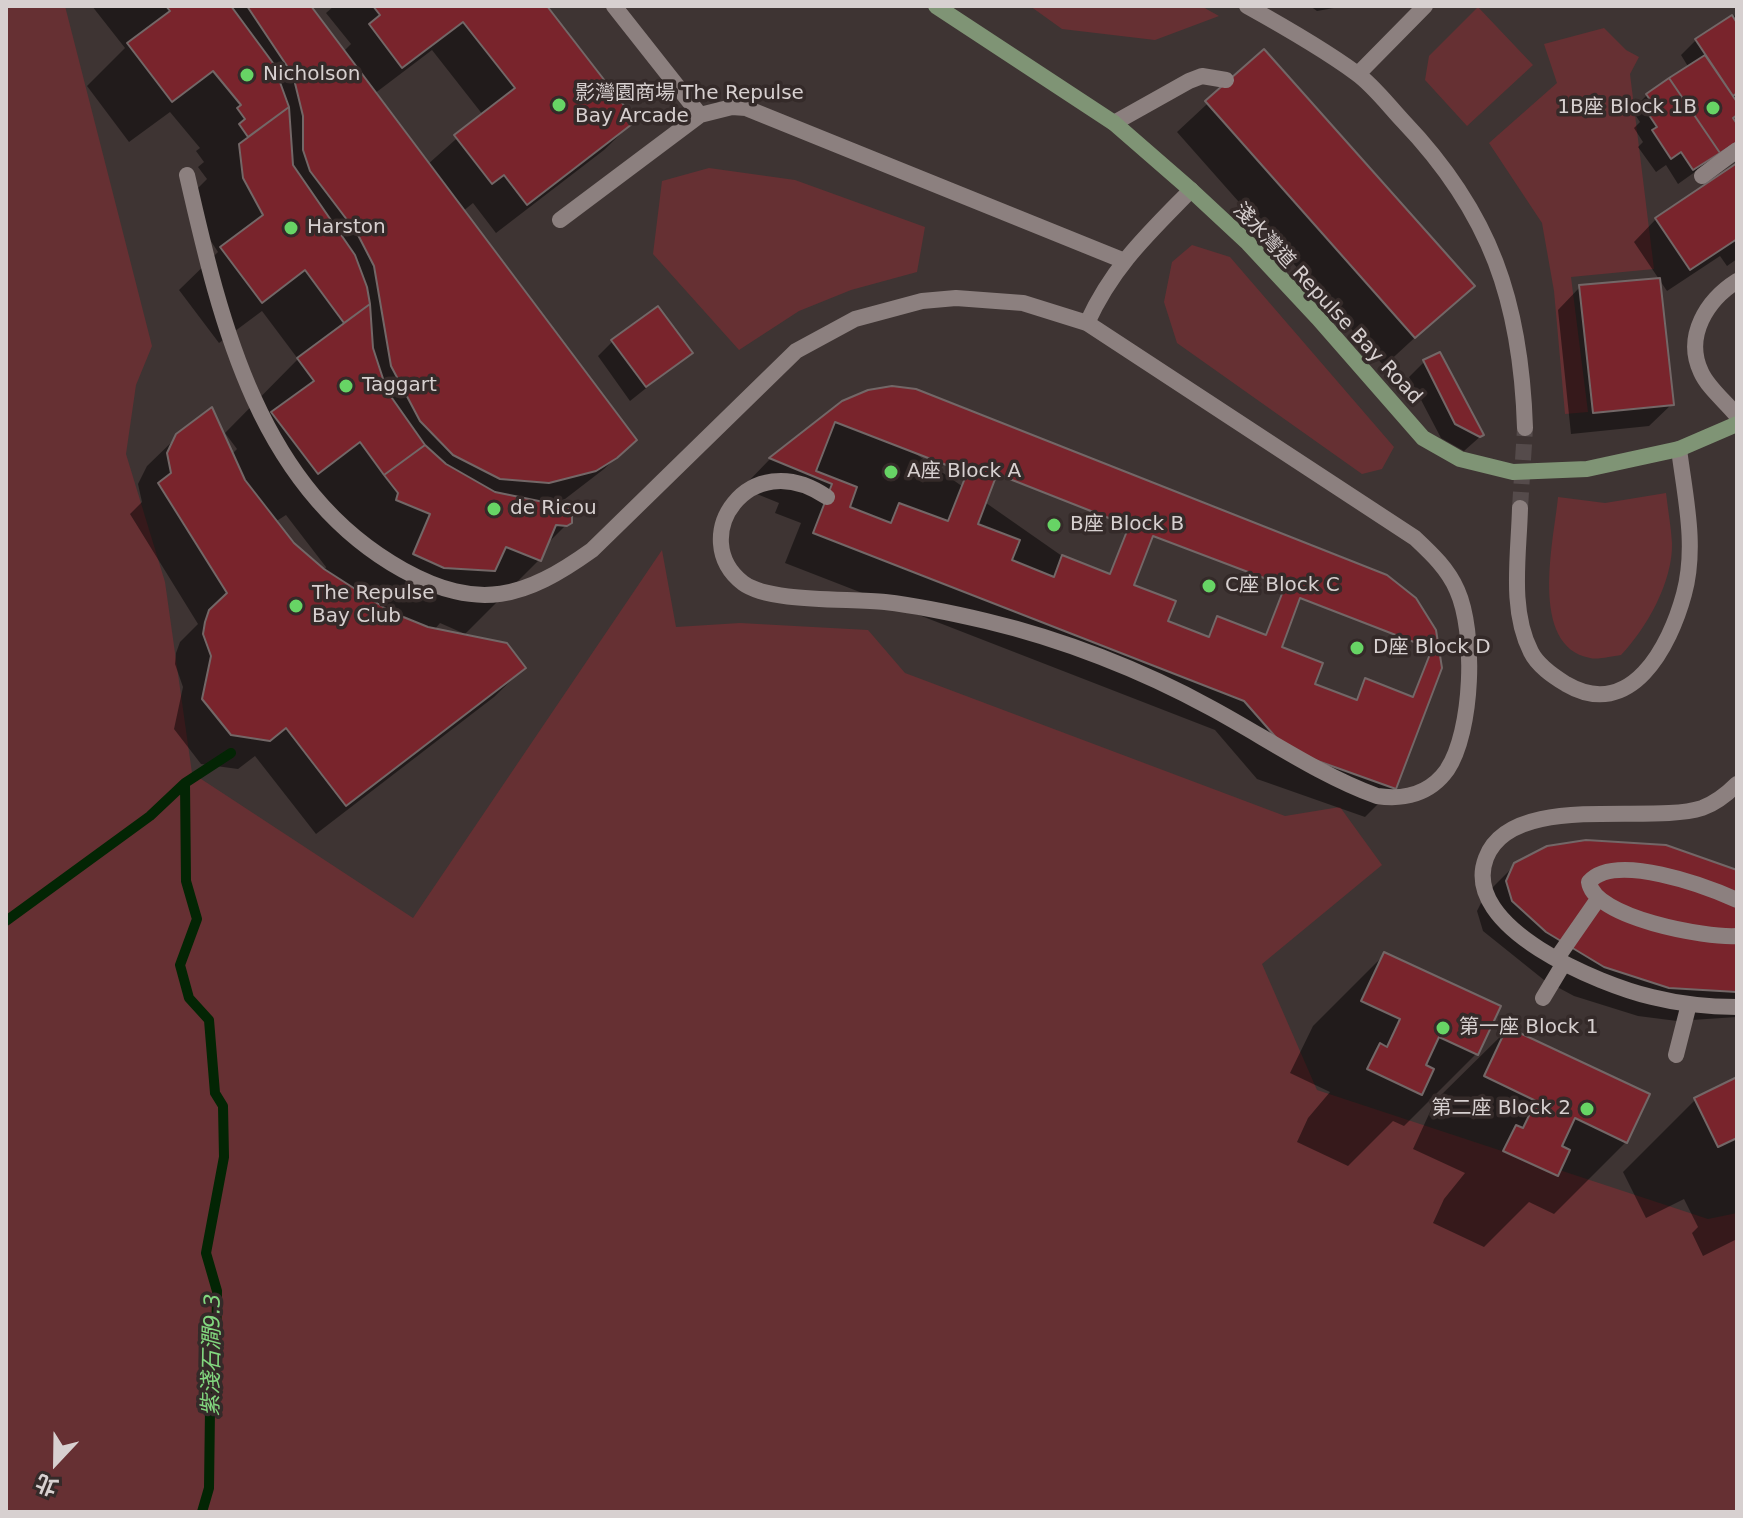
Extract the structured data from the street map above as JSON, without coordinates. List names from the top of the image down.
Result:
{
  "streets": {
    "main road": ["淺水灣道 Repulse Bay Road"]
  },
  "water": ["紫淺石澗9.3"],
  "places": [
    "Nicholson",
    "影灣園商場 The Repulse Bay Arcade",
    "1B座 Block 1B",
    "Harston",
    "Taggart",
    "A座 Block A",
    "de Ricou",
    "B座 Block B",
    "C座 Block C",
    "The Repulse Bay Club",
    "D座 Block D",
    "第一座 Block 1",
    "第二座 Block 2"
  ],
  "north": "bottom"
}
